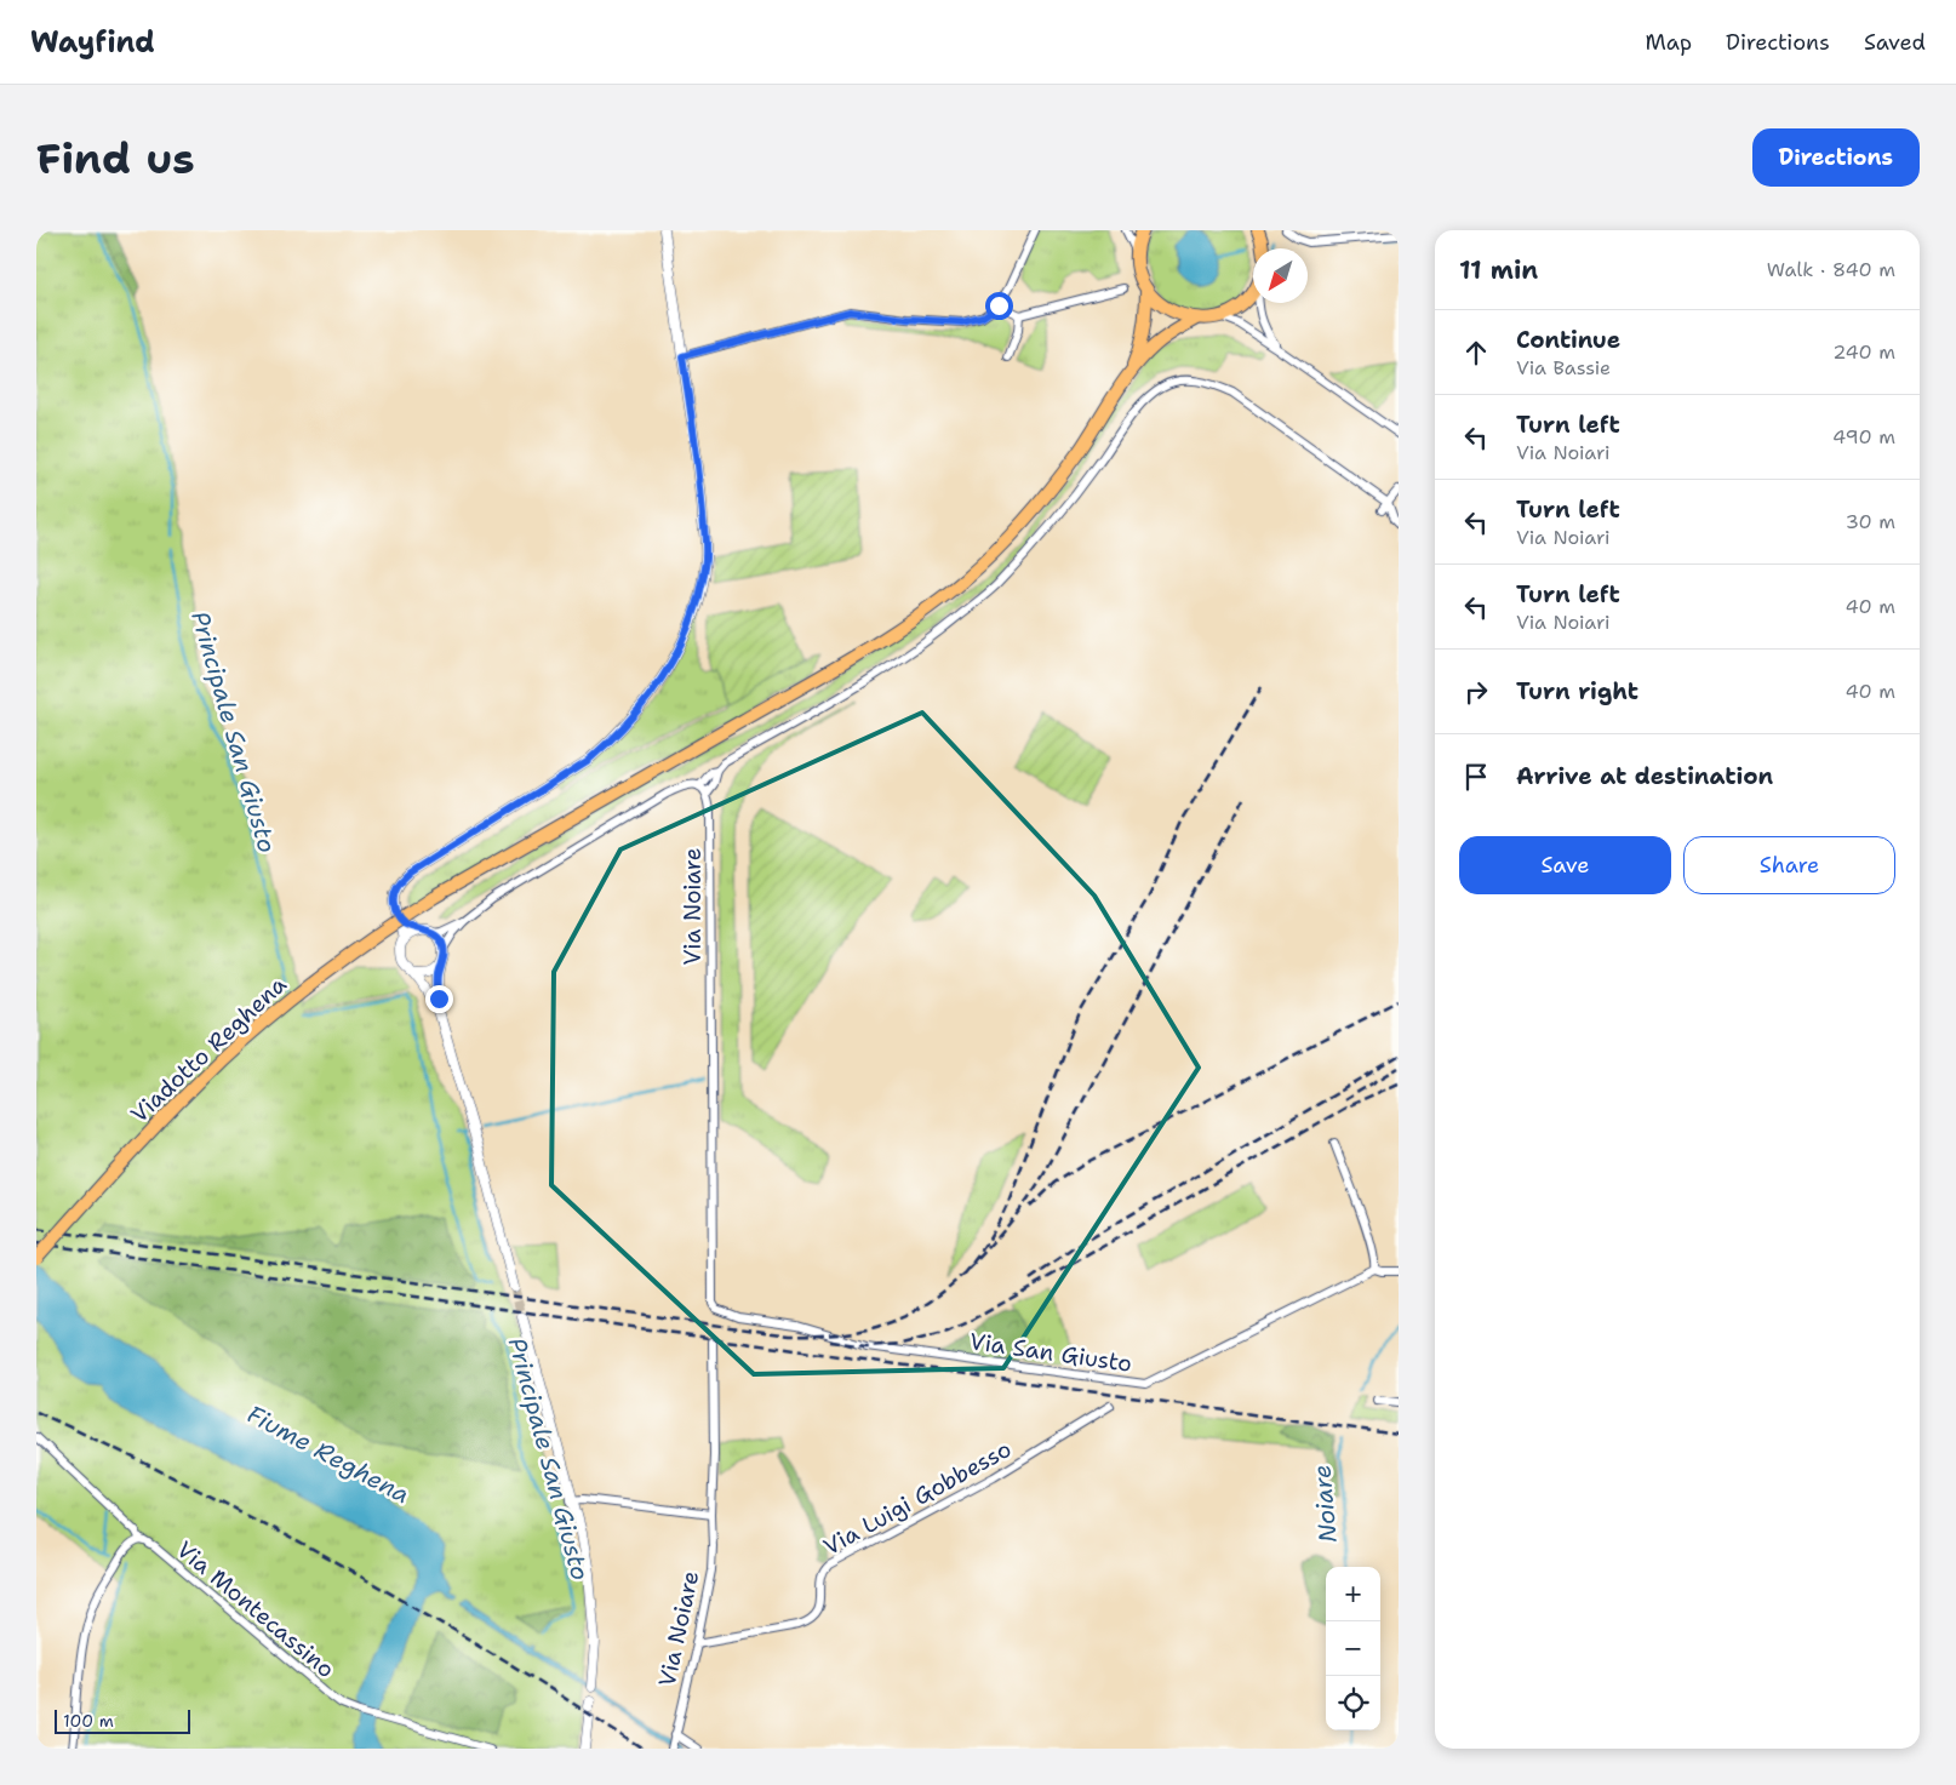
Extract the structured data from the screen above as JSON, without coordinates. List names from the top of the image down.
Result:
{
  "streets": {
    "highway": ["Viadotto Reghena"],
    "street": [
      "Via Noiare",
      "Via San Giusto",
      "Via Luigi Gobbesso",
      "Via Montecassino"
    ]
  },
  "crossings": [
    ["Via Noiare", "Via San Giusto"],
    ["Via Noiare", "Via Luigi Gobbesso"]
  ],
  "water": ["Principale San Giusto", "Fiume Reghena", "Noiare"],
  "scale_bar": "100 m",
  "north": "bottom left",
  "page": {
    "header": "Wayfind",
    "nav": ["Map", "Directions", "Saved"],
    "buttons": [
      "Directions",
      ["Save", "Share"]
    ],
    "title": "Find us",
    "heading": ["11 min", "Walk · 840 m"],
    "list": [
      ["Continue", "Via Bassie", "240 m"],
      ["Turn left", "Via Noiari", "490 m"],
      ["Turn left", "Via Noiari", "30 m"],
      ["Turn left", "Via Noiari", "40 m"],
      ["Turn right", "40 m"],
      "Arrive at destination"
    ],
    "map_buttons": ["+", "−"],
    "scale": "100 m"
  }
}
